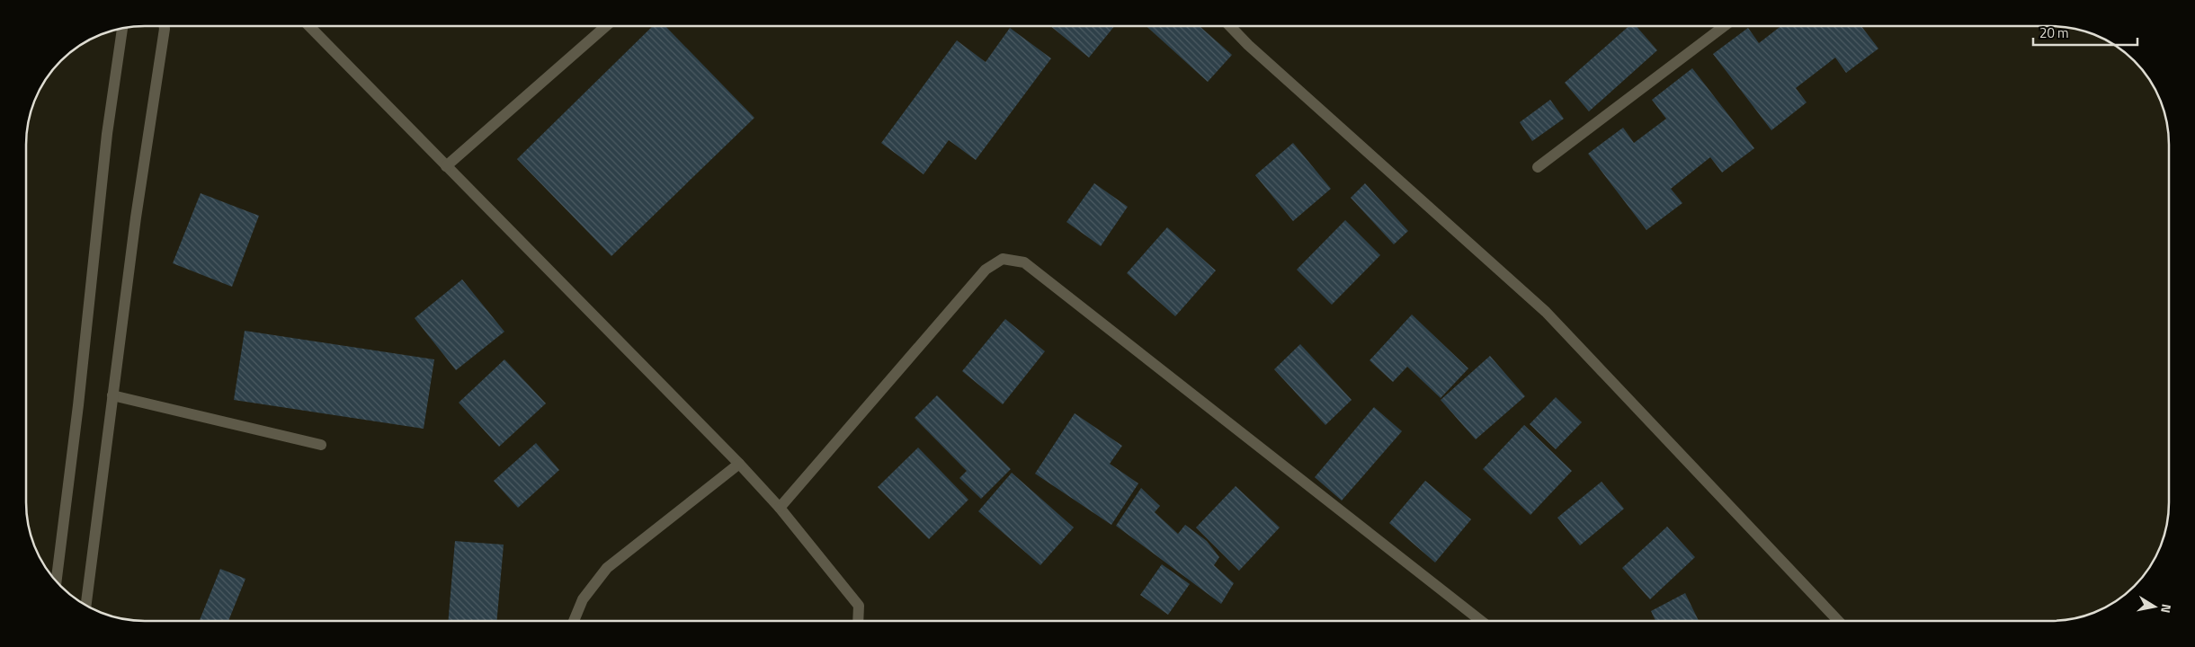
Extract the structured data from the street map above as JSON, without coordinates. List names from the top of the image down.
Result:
{
  "scale_bar": "20 m",
  "north": "right"
}
